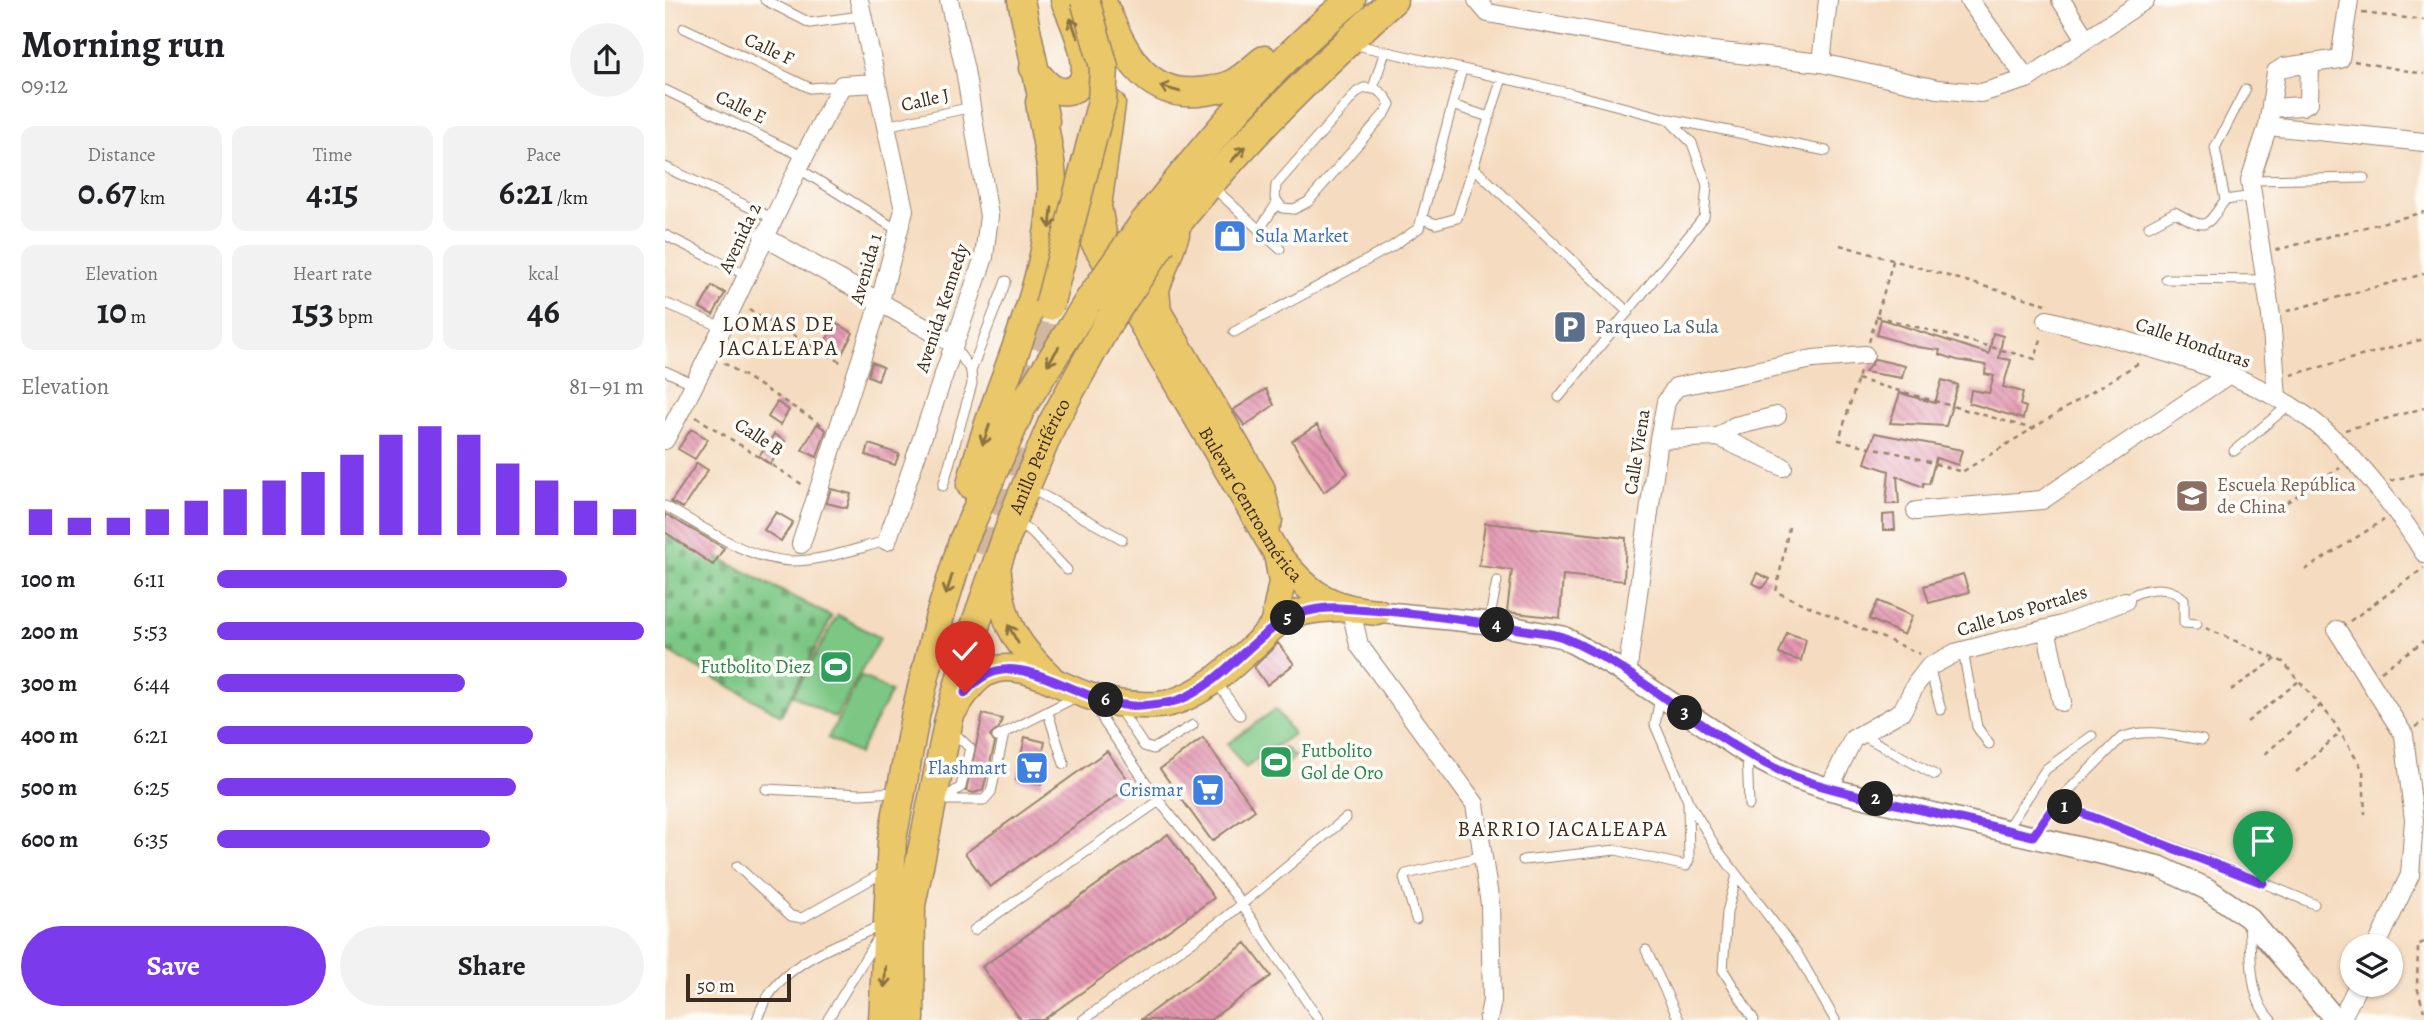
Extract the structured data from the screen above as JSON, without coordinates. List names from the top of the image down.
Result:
{
  "streets": {
    "highway": ["Anillo Periférico"],
    "main road": ["Bulevar Centroamérica"],
    "street": [
      "Avenida 2",
      "Avenida 1",
      "Avenida Kennedy",
      "Calle Honduras",
      "Calle Viena",
      "Calle Los Portales"
    ],
    "lane": ["Calle F", "Calle J", "Calle E"],
    "path": ["Calle B"]
  },
  "crossings": [
    ["Calle F", "Avenida 2"],
    ["Calle J", "Avenida 1"],
    ["Calle J", "Avenida Kennedy"],
    ["Calle E", "Avenida 2"],
    ["Calle E", "Avenida 1"],
    ["Avenida 2", "Calle B"],
    ["Avenida 1", "Calle B"]
  ],
  "districts": ["LOMAS DE JACALEAPA", "BARRIO JACALEAPA"],
  "places": {
    "shop": ["Sula Market"],
    "parking": ["Parqueo La Sula"],
    "school or university": ["Escuela República de China"],
    "sports": ["Futbolito Diez", "Futbolito Gol de Oro"],
    "supermarket": ["Flashmart", "Crismar"]
  },
  "scale_bar": "50 m",
  "page": {
    "heading": ["Morning run", "09:12"],
    "stats": [
      ["Distance", "0.67 km"],
      ["Time", "4:15"],
      ["Pace", "6:21 /km"],
      ["Elevation", "10 m"],
      ["Heart rate", "153 bpm"],
      ["kcal", "46"]
    ],
    "chart": ["Elevation", "81–91 m"],
    "list": [
      {
        "name": "100 m",
        "note": "6:11"
      },
      {
        "name": "200 m",
        "note": "5:53"
      },
      {
        "name": "300 m",
        "note": "6:44"
      },
      {
        "name": "400 m",
        "note": "6:21"
      },
      {
        "name": "500 m",
        "note": "6:25"
      },
      {
        "name": "600 m",
        "note": "6:35"
      }
    ],
    "pins": [
      "5",
      "4",
      "6",
      "3",
      "2",
      "1"
    ],
    "buttons": ["Save", "Share"],
    "scale": "50 m"
  }
}
